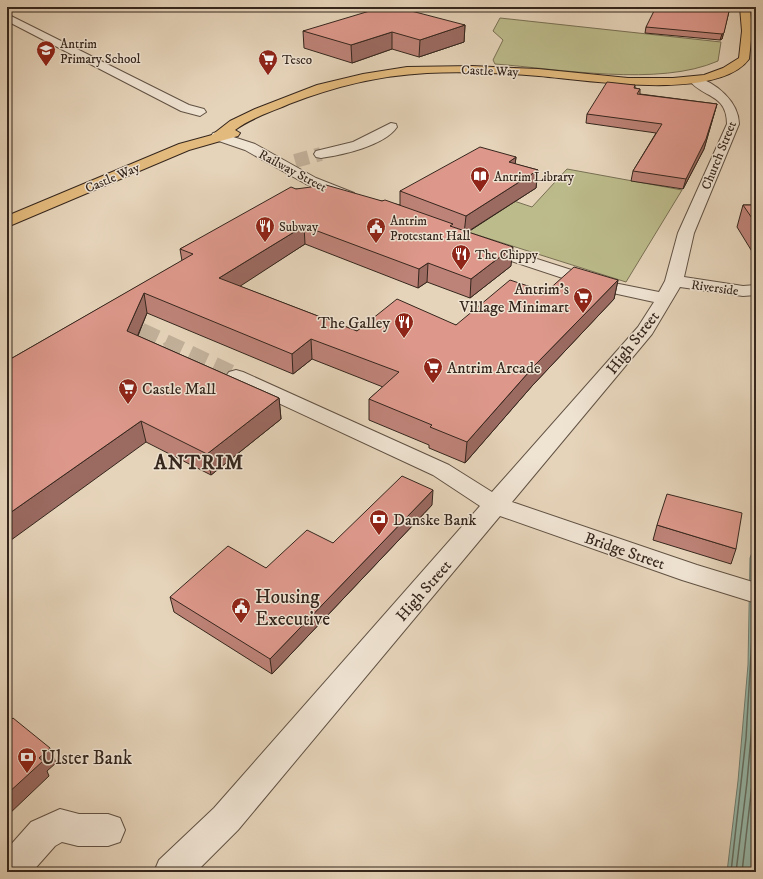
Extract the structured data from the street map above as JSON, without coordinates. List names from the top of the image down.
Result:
{
  "streets": {
    "main road": ["Castle Way"],
    "street": [
      "Church Street",
      "Railway Street",
      "Riverside",
      "High Street",
      "Bridge Street"
    ]
  },
  "crossings": [
    ["Castle Way", "Church Street"],
    ["Castle Way", "Railway Street"],
    ["Church Street", "Riverside"],
    ["Church Street", "High Street"],
    ["High Street", "Bridge Street"]
  ],
  "districts": ["ANTRIM"],
  "places": {
    "school or university": ["Antrim Primary School"],
    "supermarket": [
      "Tesco",
      "Antrim’s Village Minimart",
      "Antrim Arcade",
      "Castle Mall"
    ],
    "library": ["Antrim Library"],
    "restaurant": ["Subway", "The Chippy", "The Galley"],
    "public building": ["Antrim Protestant Hall", "Housing Executive"],
    "bank": ["Danske Bank", "Ulster Bank"]
  }
}
